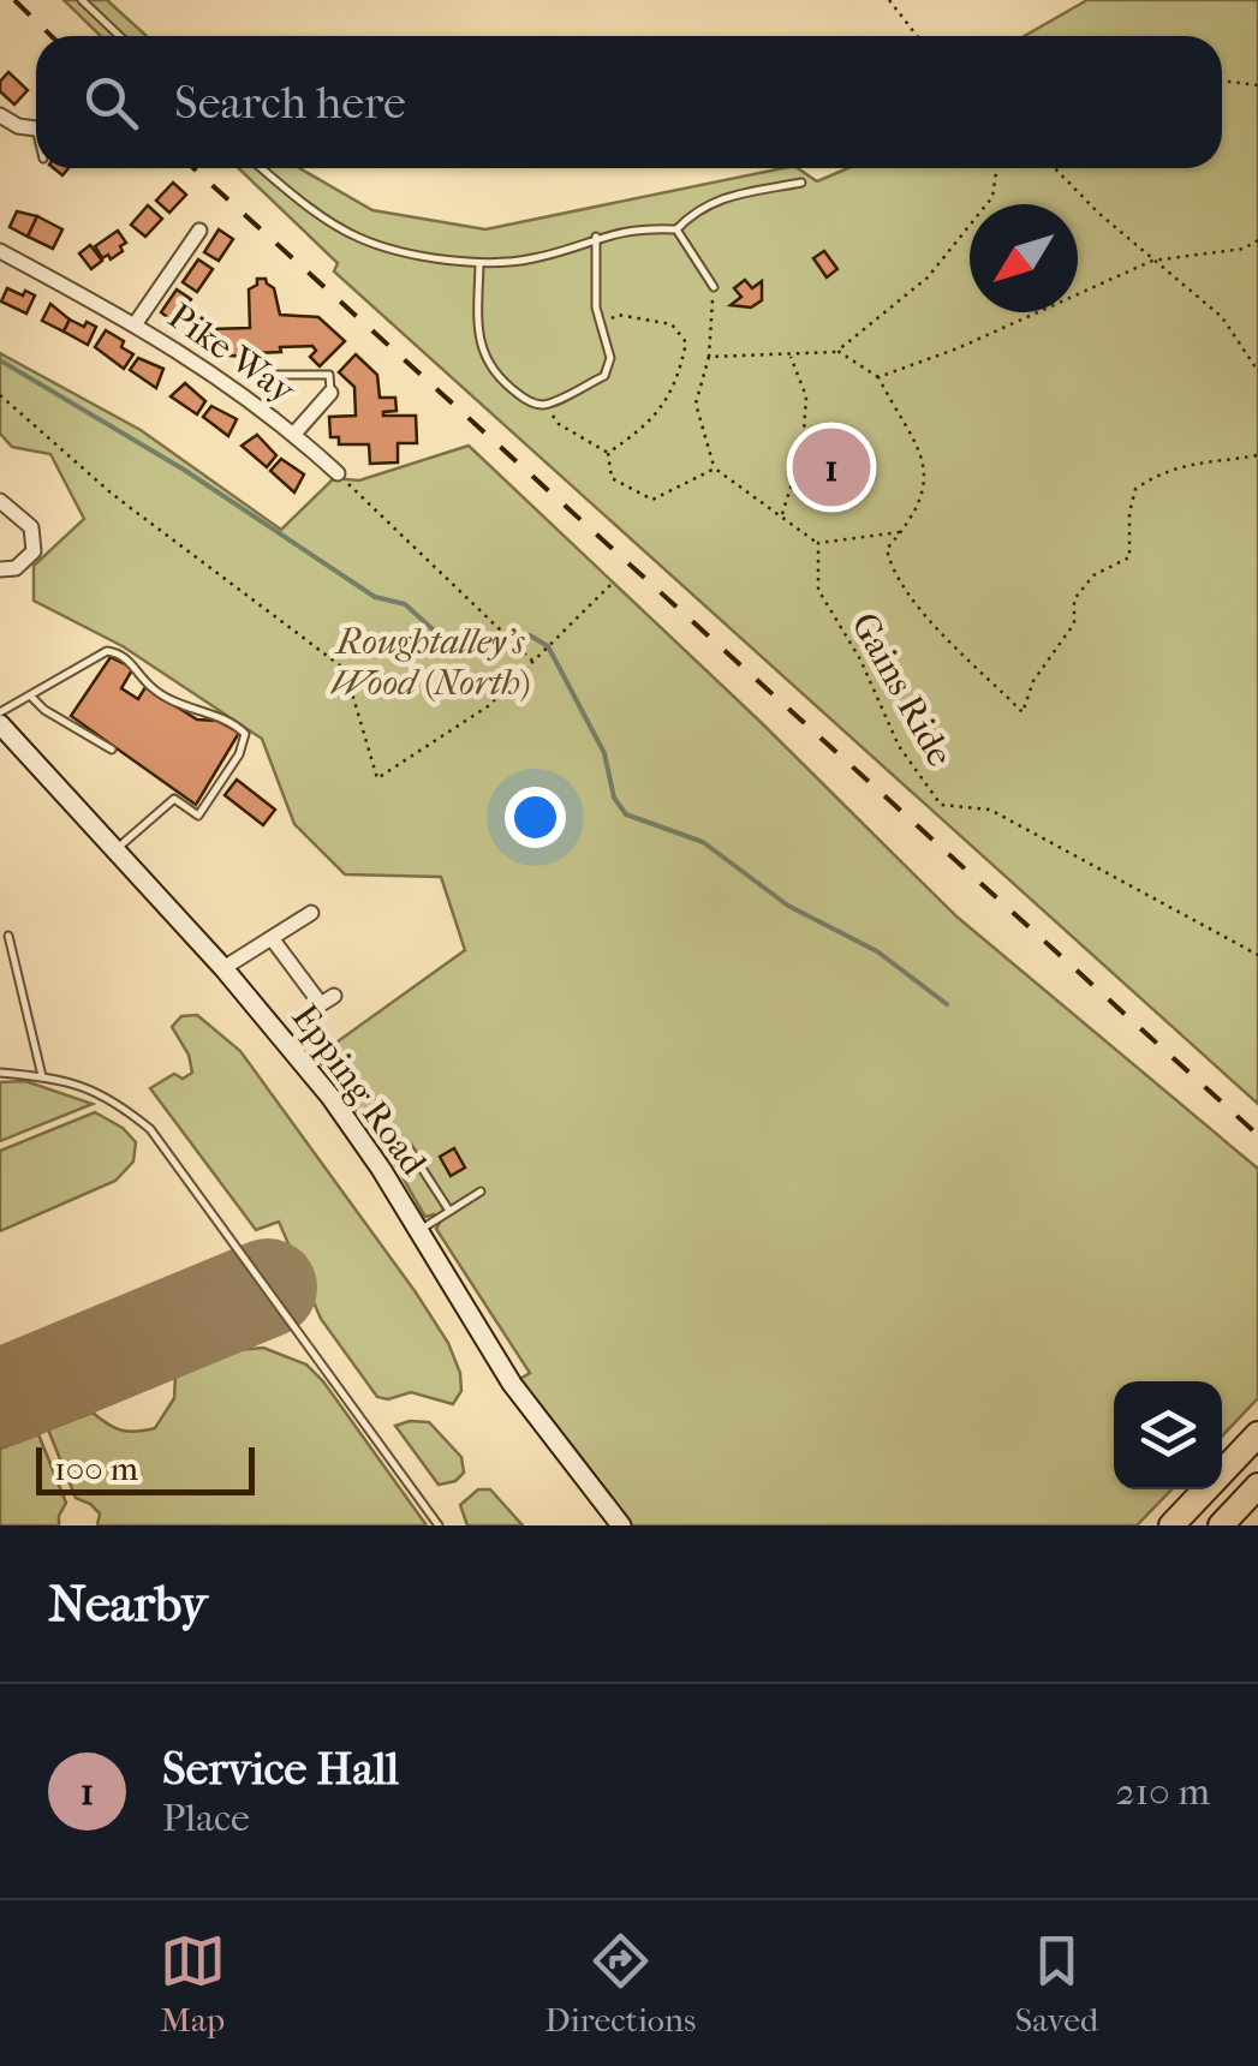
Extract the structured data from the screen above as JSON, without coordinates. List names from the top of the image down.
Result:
{
  "streets": {
    "main road": ["Epping Road"],
    "street": ["Pike Way"],
    "path": ["Gains Ride"]
  },
  "parks": ["Roughtalley's Wood (North)"],
  "scale_bar": "100 m",
  "north": "bottom left",
  "page": {
    "search": "Search here",
    "pins": "1",
    "scale": "100 m",
    "heading": "Nearby",
    "list": [
      {
        "mark": "1",
        "name": "Service Hall",
        "note": "Place",
        "value": "210 m"
      }
    ],
    "nav": ["Map", "Directions", "Saved"]
  }
}
